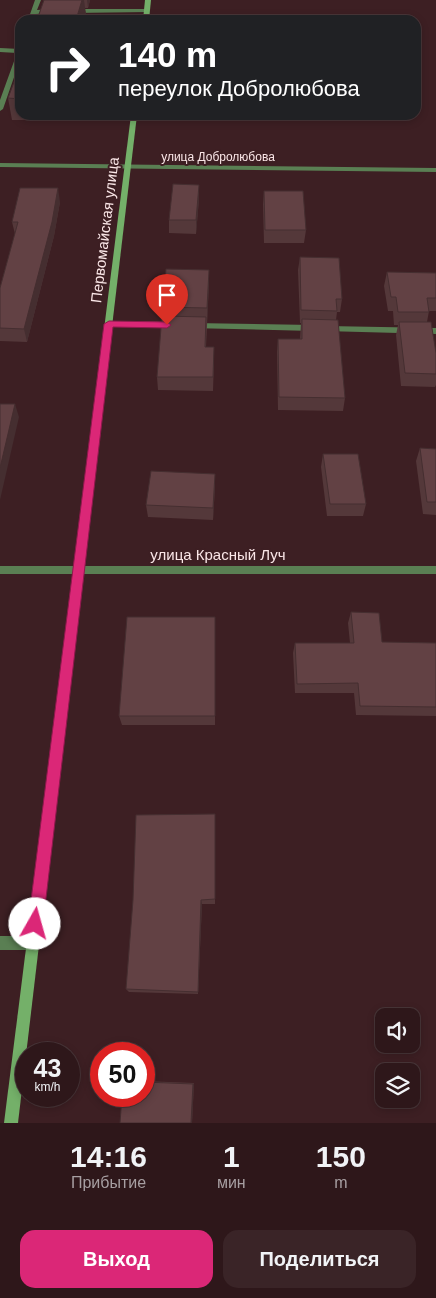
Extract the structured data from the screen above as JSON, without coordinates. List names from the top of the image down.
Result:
{
  "streets": {
    "main road": ["Первомайская улица"],
    "street": ["улица Добролюбова", "улица Красный Луч"]
  },
  "crossings": [
    ["улица Добролюбова", "Первомайская улица"],
    ["Первомайская улица", "улица Красный Луч"]
  ],
  "page": {
    "turn": ["140 m", "переулок Добролюбова"],
    "speed": "43 km/h",
    "limit": "50",
    "eta": [
      "14:16",
      "Прибытие",
      "1",
      "мин",
      "150",
      "m"
    ],
    "buttons": ["Выход", "Поделиться"]
  }
}
